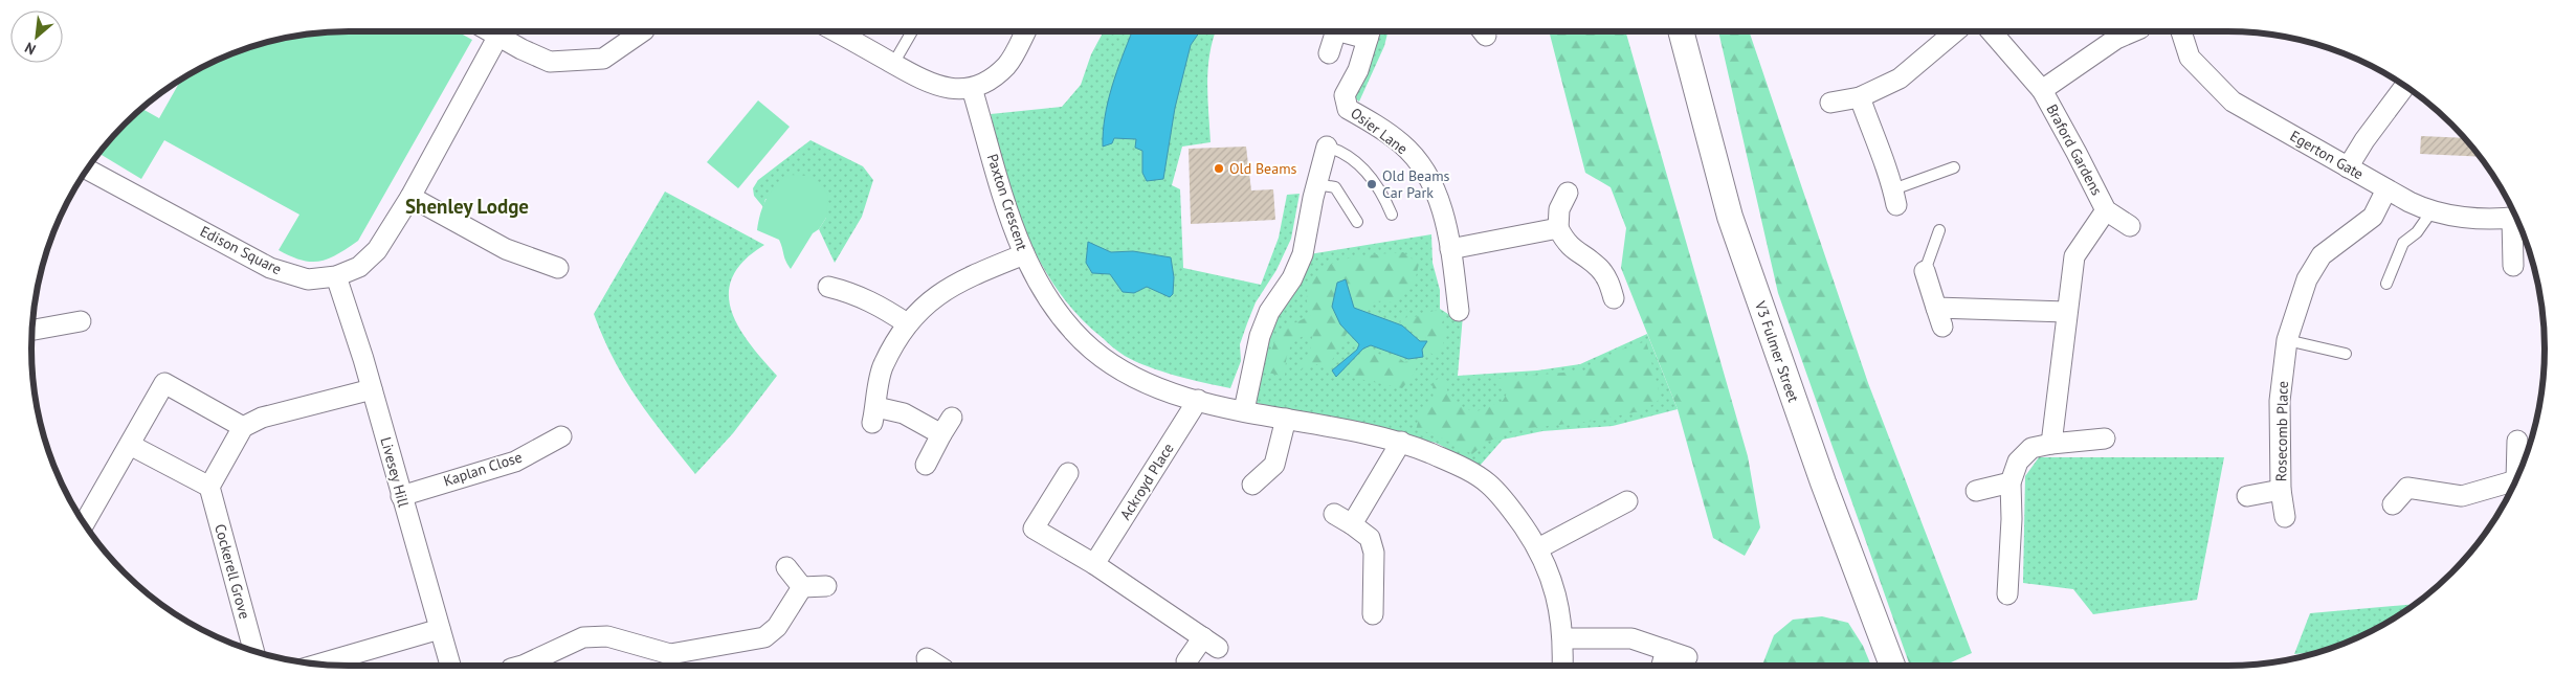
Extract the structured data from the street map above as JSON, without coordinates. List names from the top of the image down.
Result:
{
  "streets": {
    "street": [
      "Osier Lane",
      "Braford Gardens",
      "Egerton Gate",
      "Paxton Crescent",
      "Edison Square",
      "V3 Fulmer Street",
      "Rosecomb Place",
      "Kaplan Close",
      "Livesey Hill",
      "Ackroyd Place",
      "Cockerell Grove"
    ]
  },
  "crossings": [
    ["Egerton Gate", "Rosecomb Place"],
    ["Paxton Crescent", "Ackroyd Place"],
    ["Edison Square", "Livesey Hill"],
    ["Kaplan Close", "Livesey Hill"]
  ],
  "districts": ["Shenley Lodge"],
  "places": ["Old Beams", "Old Beams Car Park"],
  "north": "bottom left"
}
